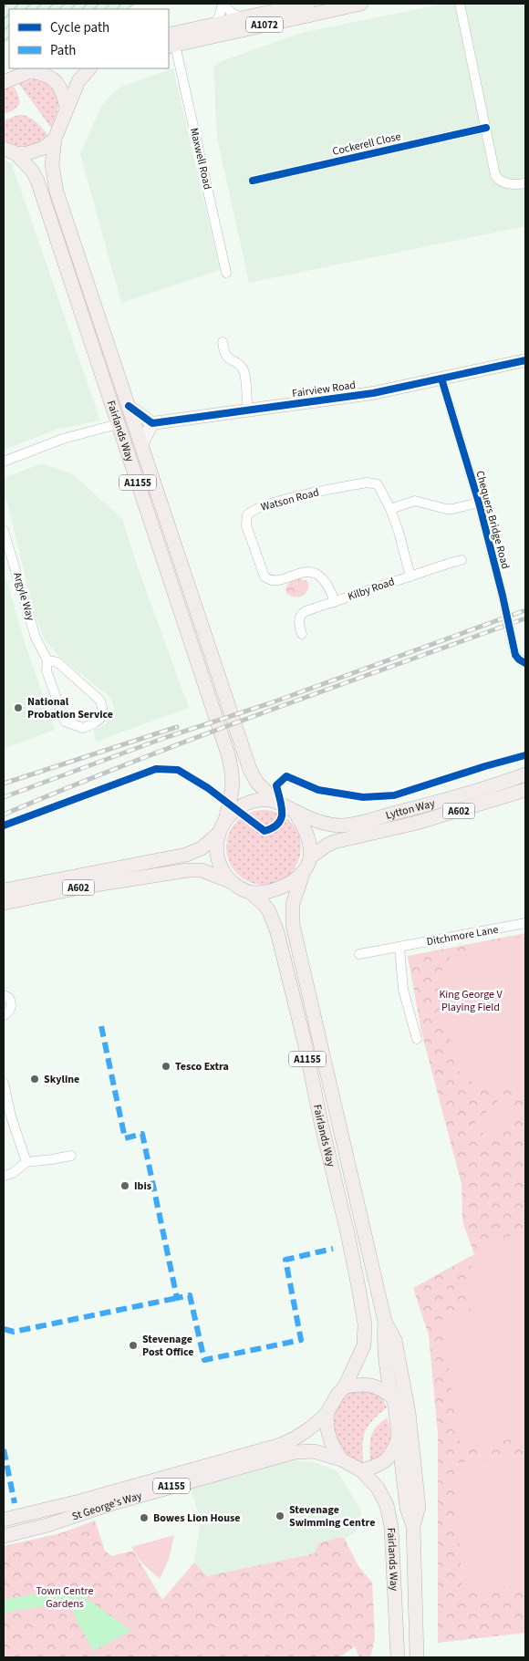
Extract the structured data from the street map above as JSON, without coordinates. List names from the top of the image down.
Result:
{
  "streets": {
    "main road": [
      "A1072",
      "Fairlands Way",
      "A1155",
      "Lytton Way",
      "A602",
      "St George's Way"
    ],
    "street": [
      "Cockerell Close",
      "Maxwell Road",
      "Fairview Road",
      "Watson Road",
      "Chequers Bridge Road",
      "Kilby Road",
      "Argyle Way",
      "Ditchmore Lane"
    ]
  },
  "crossings": [
    ["A1072", "Maxwell Road"],
    ["Fairview Road", "Chequers Bridge Road"],
    ["Fairlands Way", "Lytton Way"],
    ["Fairlands Way", "A602"],
    ["Fairlands Way", "St George's Way"],
    ["Watson Road", "Kilby Road"],
    ["Lytton Way", "A602"]
  ],
  "parks": ["King George V Playing Field", "Town Centre Gardens"],
  "places": [
    "National Probation Service",
    "Tesco Extra",
    "Skyline",
    "Ibis",
    "Stevenage Post Office",
    "Stevenage Swimming Centre",
    "Bowes Lion House"
  ],
  "legend": ["Cycle path", "Path"]
}
